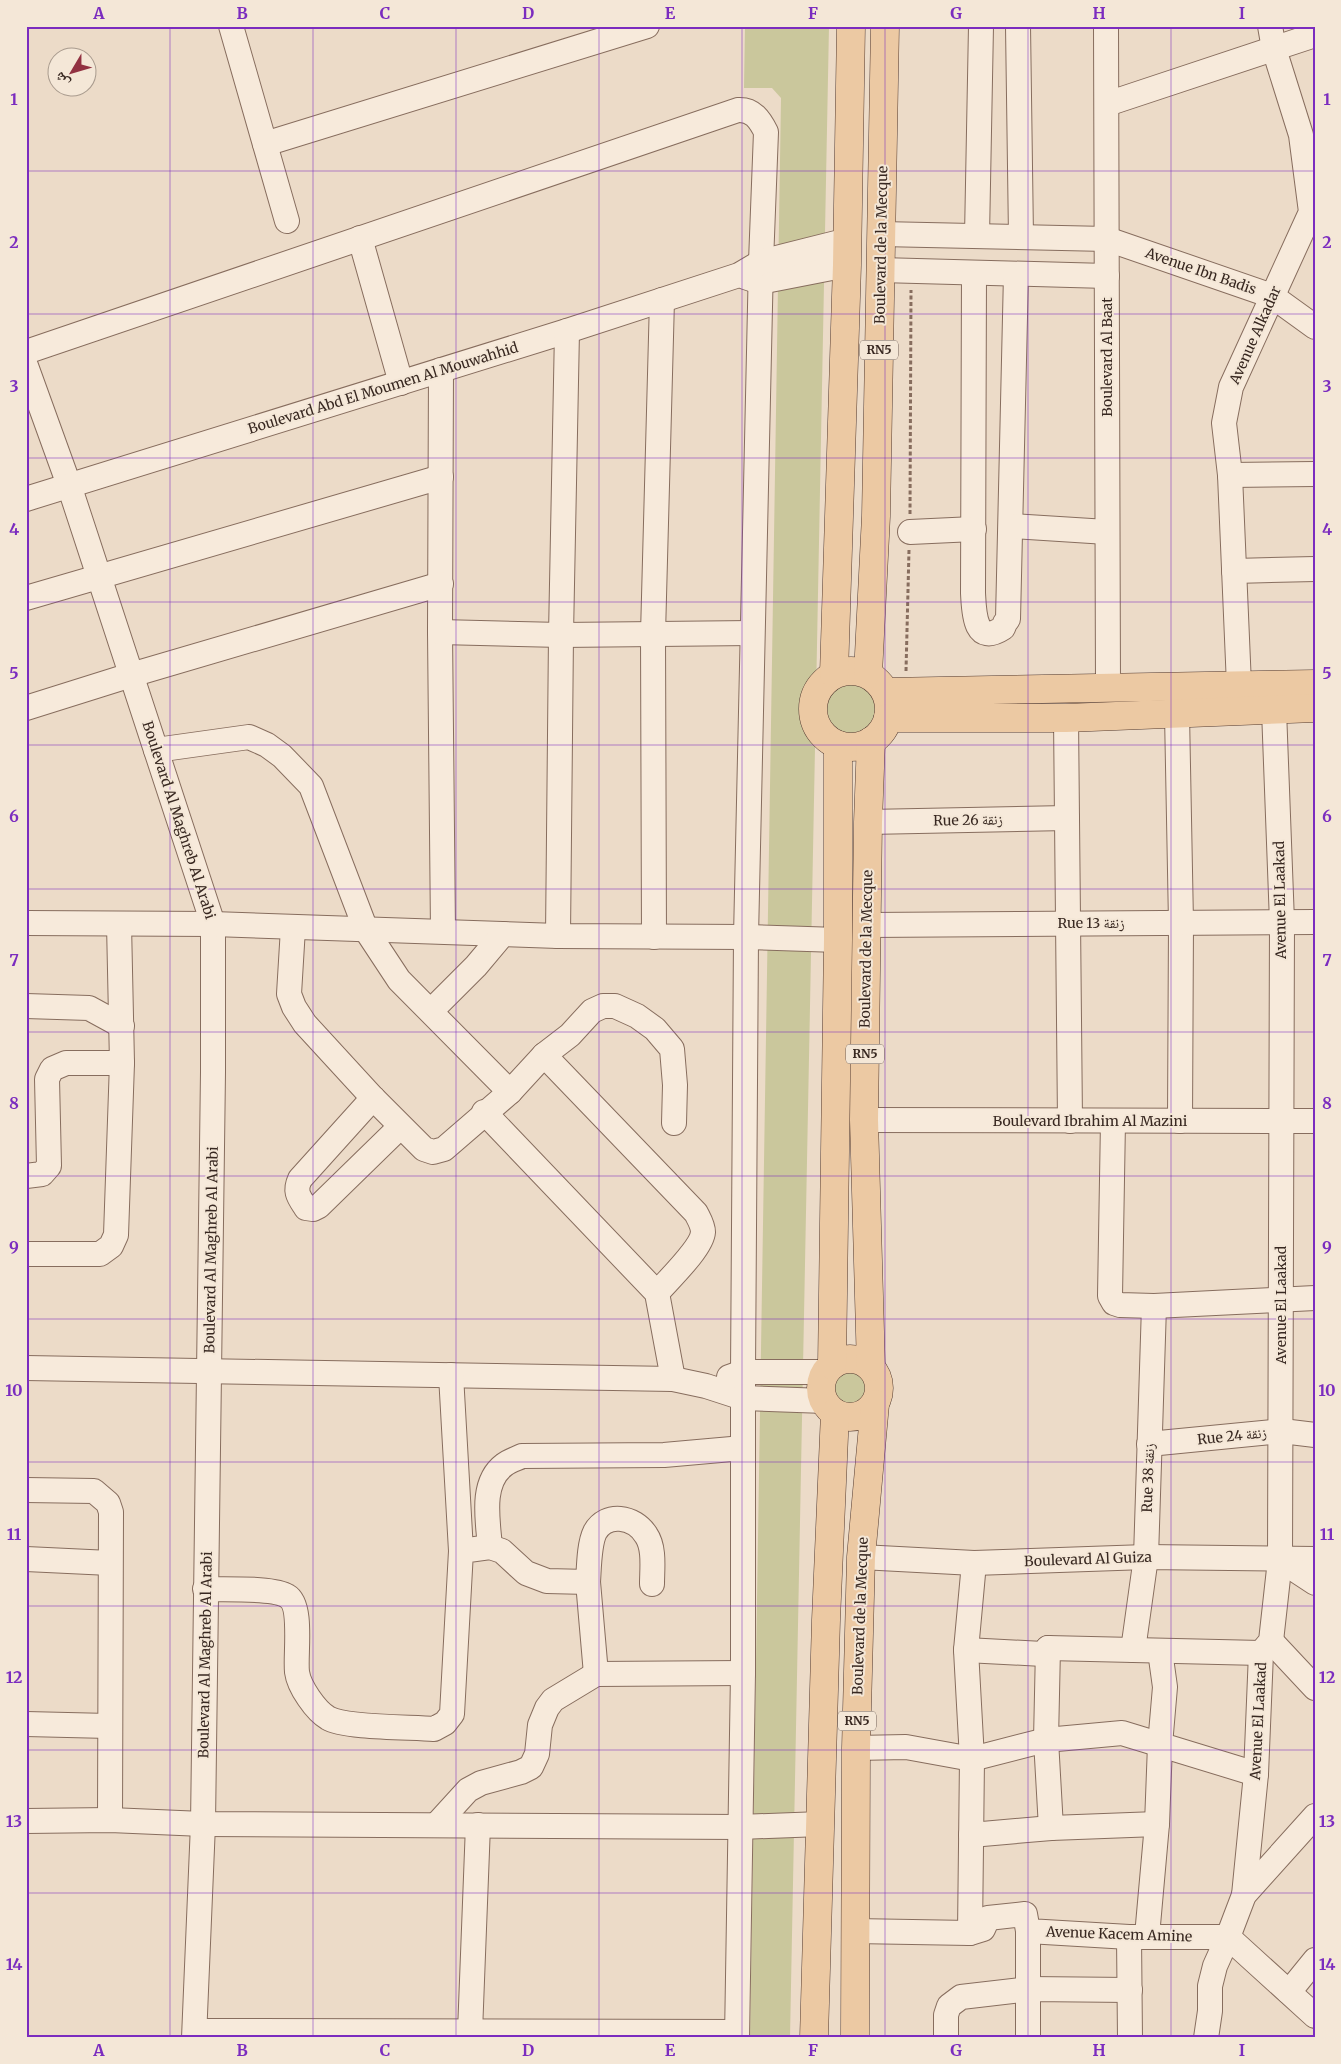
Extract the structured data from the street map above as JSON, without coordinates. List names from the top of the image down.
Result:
{
  "streets": {
    "main road": ["Boulevard de la Mecque", "RN5"],
    "street": [
      "Avenue Ibn Badis",
      "Avenue Alkadar",
      "Boulevard Al Baat",
      "Boulevard Abd El Moumen Al Mouwahhid",
      "Boulevard Al Maghreb Al Arabi",
      "Rue 26 زنقة",
      "Avenue El Laakad",
      "Rue 13 زنقة",
      "Boulevard Ibrahim Al Mazini",
      "Rue 24 زنقة",
      "Rue 38 زنقة",
      "Boulevard Al Guiza",
      "Avenue Kacem Amine"
    ]
  },
  "crossings": [
    ["Boulevard de la Mecque", "Avenue Ibn Badis"],
    ["Boulevard de la Mecque", "RN5"],
    ["Boulevard de la Mecque", "Rue 26 زنقة"],
    ["Boulevard de la Mecque", "Rue 13 زنقة"],
    ["Boulevard de la Mecque", "Boulevard Ibrahim Al Mazini"],
    ["Boulevard de la Mecque", "Boulevard Al Guiza"],
    ["Avenue Ibn Badis", "Avenue Alkadar"],
    ["Avenue Ibn Badis", "Boulevard Al Baat"],
    ["RN5", "Boulevard Abd El Moumen Al Mouwahhid"],
    ["Boulevard Abd El Moumen Al Mouwahhid", "Boulevard Al Maghreb Al Arabi"],
    ["Avenue El Laakad", "Rue 13 زنقة"],
    ["Avenue El Laakad", "Boulevard Ibrahim Al Mazini"],
    ["Avenue El Laakad", "Rue 24 زنقة"],
    ["Avenue El Laakad", "Boulevard Al Guiza"],
    ["Rue 24 زنقة", "Rue 38 زنقة"],
    ["Rue 38 زنقة", "Boulevard Al Guiza"]
  ],
  "north": "bottom left",
  "grid": {
    "columns": [
      "A",
      "B",
      "C",
      "D",
      "E",
      "F",
      "G",
      "H",
      "I"
    ],
    "rows": [
      "1",
      "2",
      "3",
      "4",
      "5",
      "6",
      "7",
      "8",
      "9",
      "10",
      "11",
      "12",
      "13",
      "14"
    ]
  }
}
